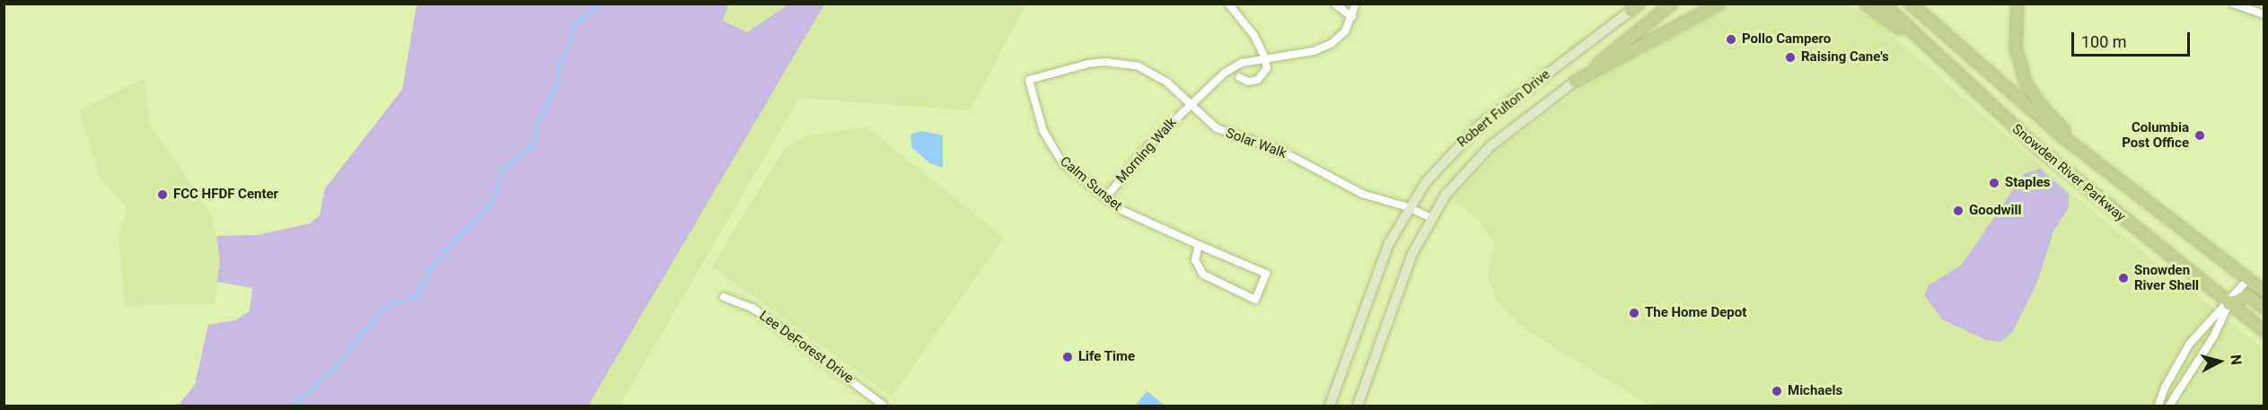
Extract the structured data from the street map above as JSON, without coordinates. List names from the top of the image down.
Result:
{
  "streets": {
    "main road": ["Snowden River Parkway"],
    "street": [
      "Robert Fulton Drive",
      "Solar Walk",
      "Morning Walk",
      "Calm Sunset",
      "Lee DeForest Drive"
    ]
  },
  "crossings": [
    ["Robert Fulton Drive", "Solar Walk"],
    ["Solar Walk", "Morning Walk"],
    ["Solar Walk", "Calm Sunset"],
    ["Morning Walk", "Calm Sunset"]
  ],
  "places": [
    "Pollo Campero",
    "Raising Cane's",
    "Columbia Post Office",
    "Staples",
    "FCC HFDF Center",
    "Goodwill",
    "Snowden River Shell",
    "The Home Depot",
    "Life Time",
    "Michaels"
  ],
  "scale_bar": "100 m",
  "north": "right"
}
